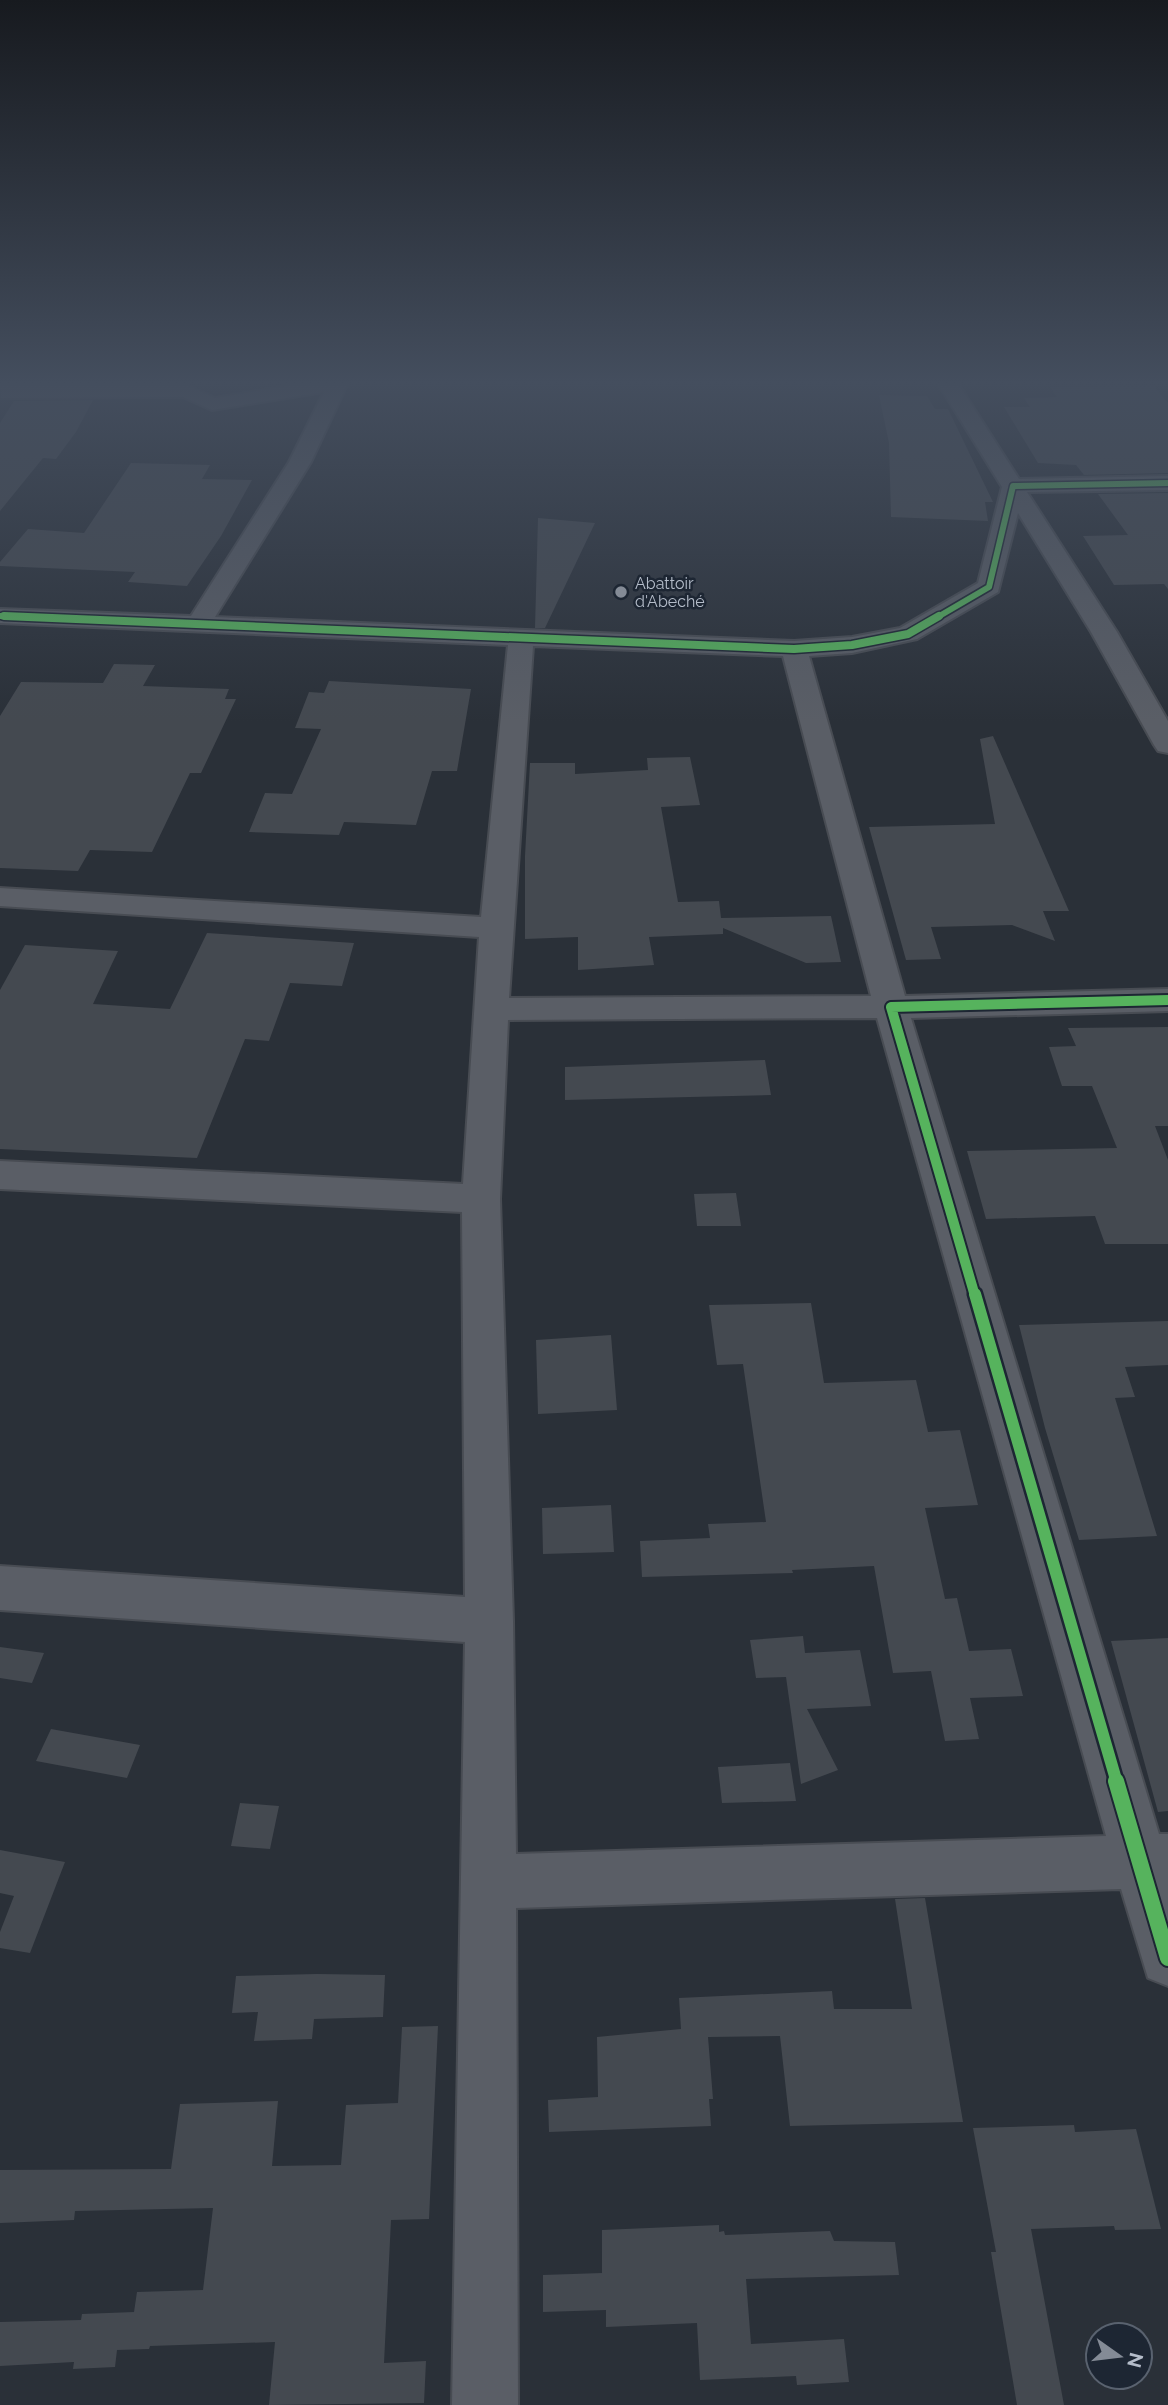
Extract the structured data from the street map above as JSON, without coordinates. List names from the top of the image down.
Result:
{
  "places": ["Abattoir d'Abeché"],
  "north": "right"
}
